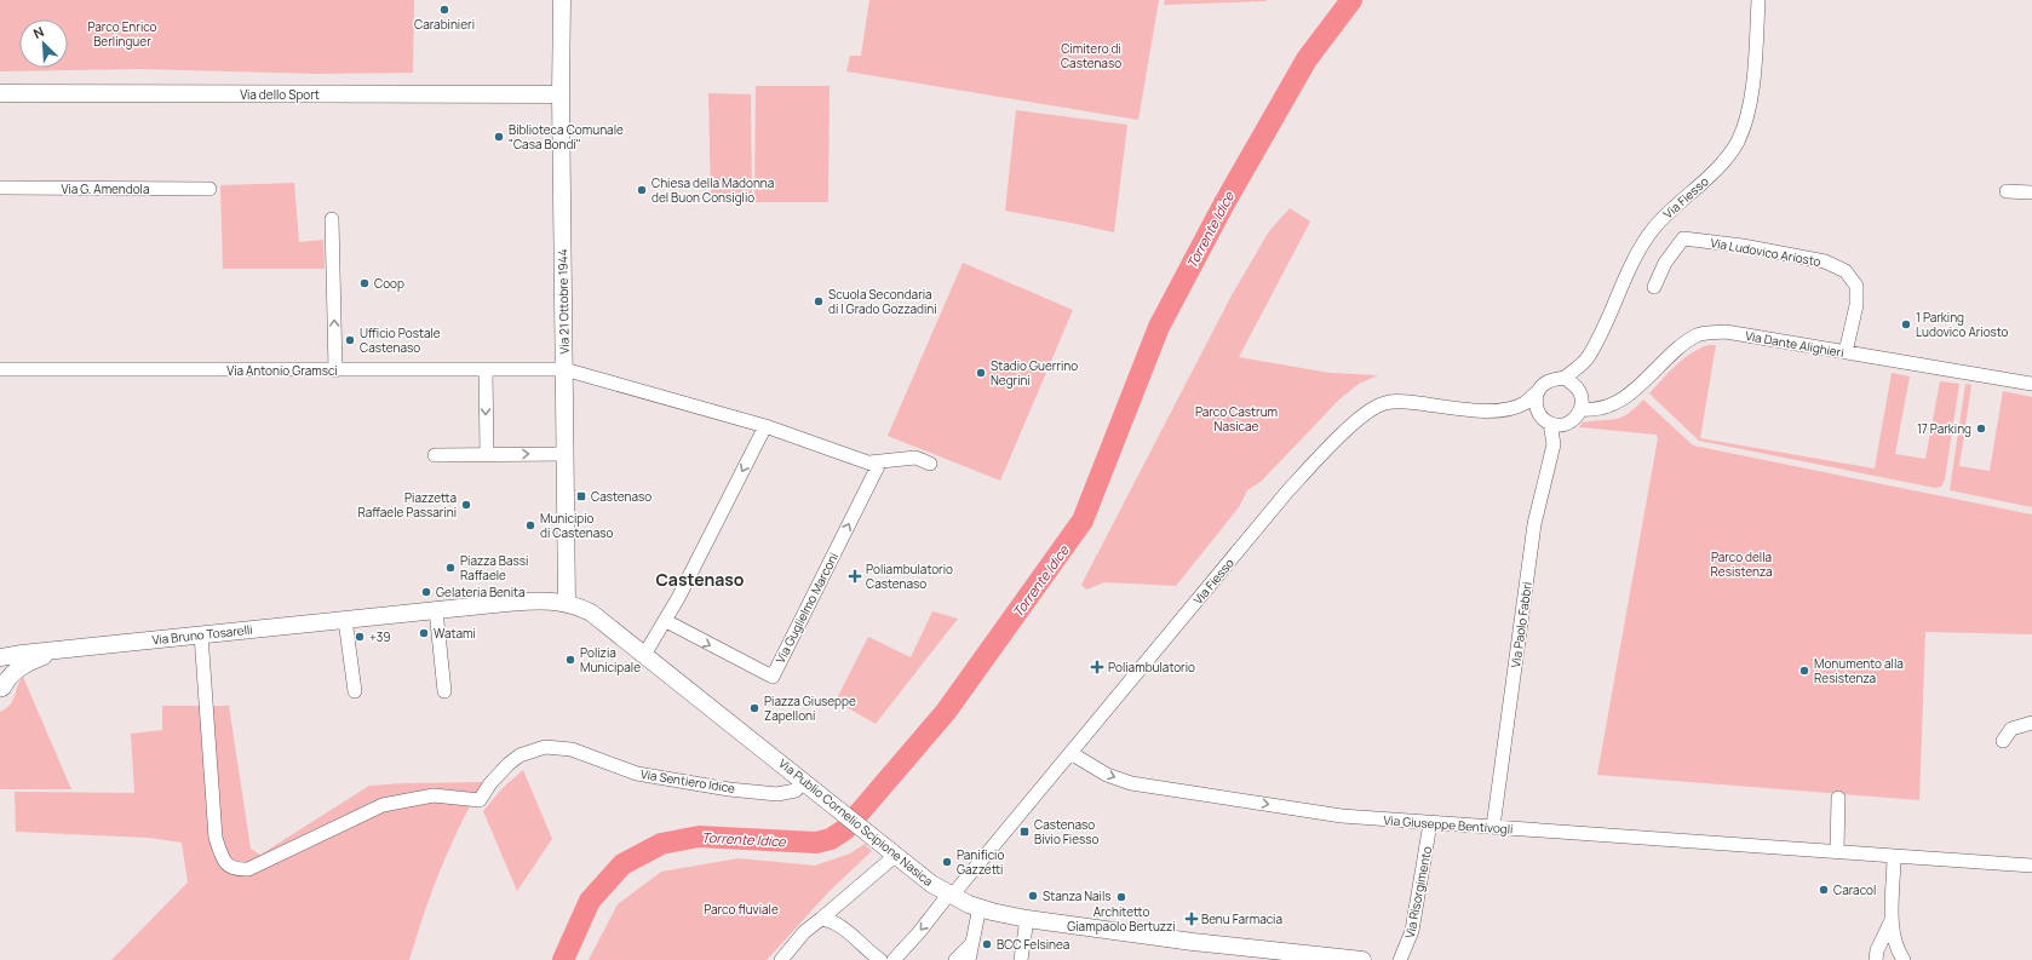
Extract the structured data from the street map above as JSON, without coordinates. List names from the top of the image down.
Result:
{
  "streets": {
    "street": [
      "Via dello Sport",
      "Via G. Amendola",
      "Via Fiesso",
      "Via Ludovico Ariosto",
      "Via 21 Ottobre 1944",
      "Via Dante Alighieri",
      "Via Antonio Gramsci",
      "Via Guglielmo Marconi",
      "Via Paolo Fabbri",
      "Via Bruno Tosarelli",
      "Via Sentiero Idice",
      "Via Publio Cornelio Scipione Nasica",
      "Via Giuseppe Bentivogli",
      "Via Risorgimento"
    ]
  },
  "crossings": [
    ["Via dello Sport", "Via 21 Ottobre 1944"],
    ["Via Fiesso", "Via Dante Alighieri"],
    ["Via Fiesso", "Via Paolo Fabbri"],
    ["Via Fiesso", "Via Publio Cornelio Scipione Nasica"],
    ["Via Fiesso", "Via Giuseppe Bentivogli"],
    ["Via Ludovico Ariosto", "Via Dante Alighieri"],
    ["Via 21 Ottobre 1944", "Via Antonio Gramsci"],
    ["Via 21 Ottobre 1944", "Via Bruno Tosarelli"],
    ["Via 21 Ottobre 1944", "Via Publio Cornelio Scipione Nasica"],
    ["Via Dante Alighieri", "Via Paolo Fabbri"],
    ["Via Paolo Fabbri", "Via Giuseppe Bentivogli"],
    ["Via Bruno Tosarelli", "Via Sentiero Idice"],
    ["Via Bruno Tosarelli", "Via Publio Cornelio Scipione Nasica"],
    ["Via Sentiero Idice", "Via Publio Cornelio Scipione Nasica"],
    ["Via Giuseppe Bentivogli", "Via Risorgimento"]
  ],
  "one_way": ["Via Giuseppe Bentivogli"],
  "districts": ["Castenaso"],
  "water": ["Torrente Idice"],
  "parks": [
    "Parco Enrico Berlinguer",
    "Cimitero di Castenaso",
    "Parco Castrum Nasicae",
    "Parco della Resistenza",
    "Parco fluviale"
  ],
  "places": {
    "other": [
      "Carabinieri",
      "Biblioteca Comunale \"Casa Bondi\"",
      "Chiesa della Madonna del Buon Consiglio",
      "Coop",
      "Scuola Secondaria di I Grado Gozzadini",
      "1 Parking Ludovico Ariosto",
      "Ufficio Postale Castenaso",
      "Stadio Guerrino Negrini",
      "17 Parking",
      "Piazzetta Raffaele Passarini",
      "Municipio di Castenaso",
      "Piazza Bassi Raffaele",
      "Gelateria Benita",
      "Watami",
      "+39",
      "Polizia Municipale",
      "Monumento alla Resistenza",
      "Piazza Giuseppe Zapelloni",
      "Panificio Gazzetti",
      "Caracol",
      "Stanza Nails",
      "Architetto Giampaolo Bertuzzi",
      "BCC Felsinea"
    ],
    "transit": ["Castenaso", "Castenaso Bivio Fiesso"],
    "health": ["Poliambulatorio Castenaso", "Poliambulatorio", "Benu Farmacia"]
  },
  "north": "top left"
}
